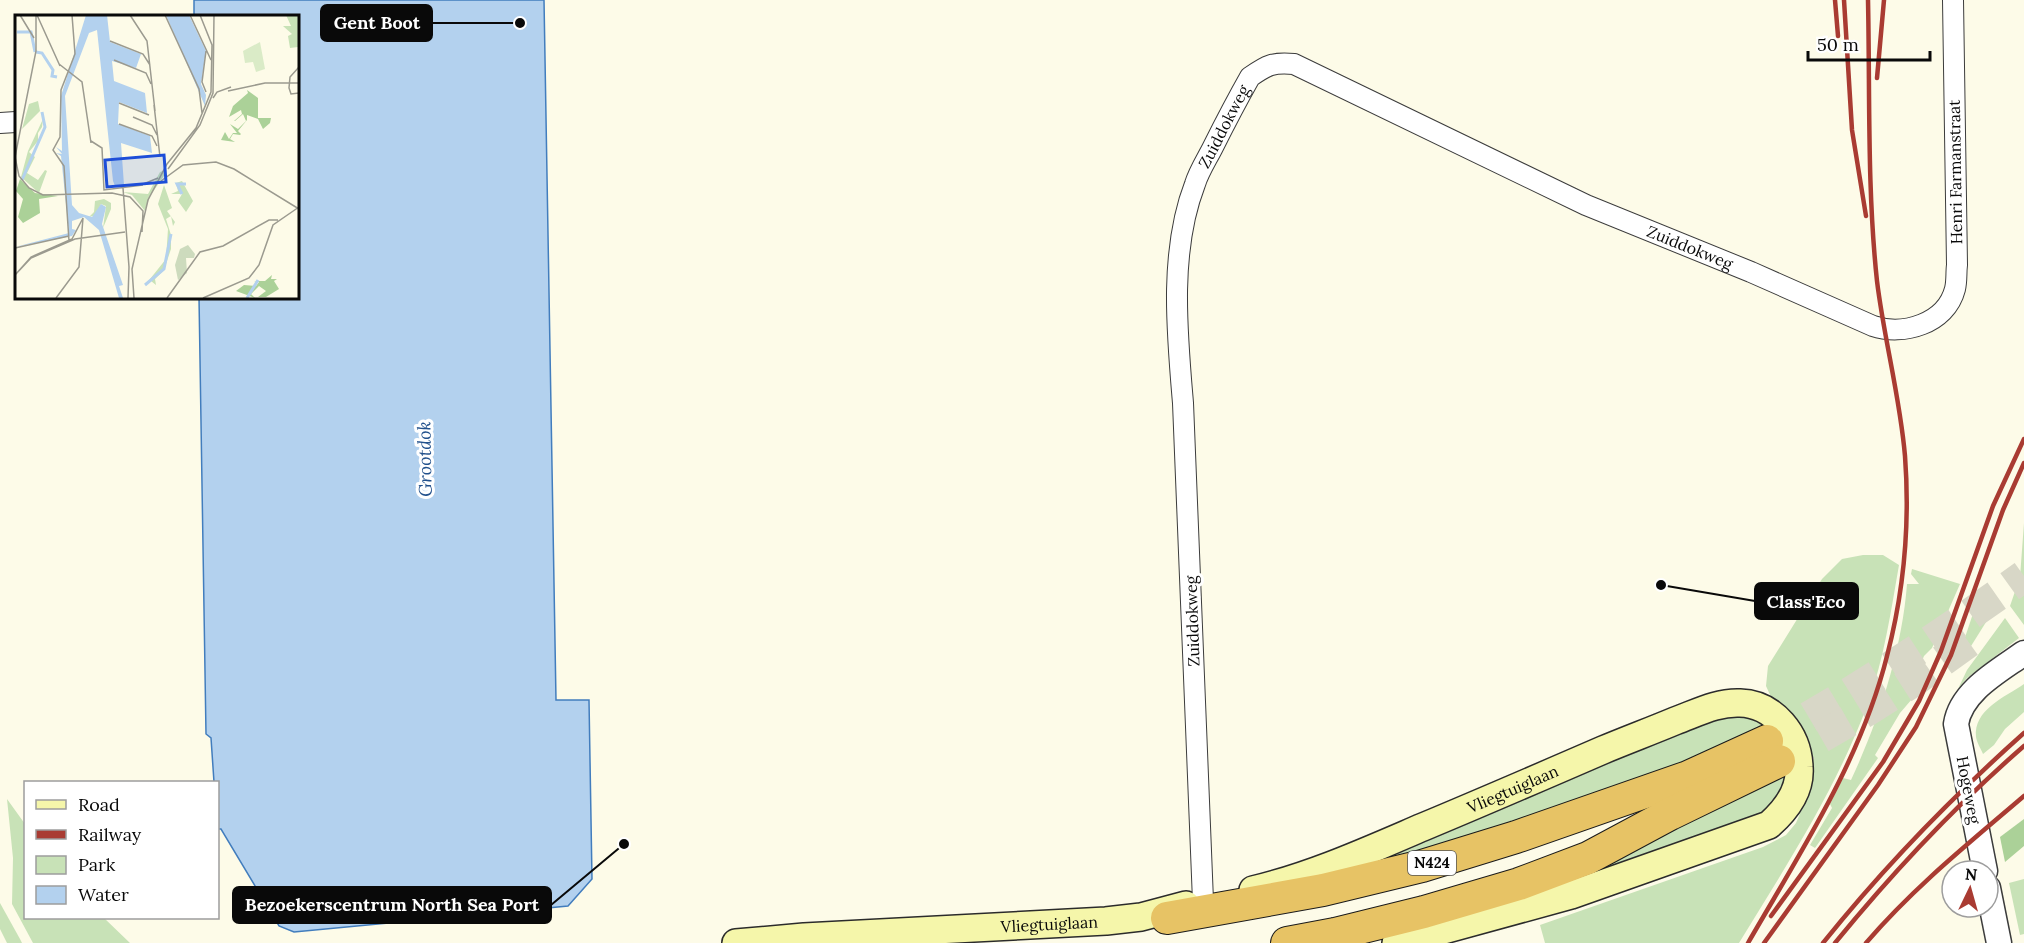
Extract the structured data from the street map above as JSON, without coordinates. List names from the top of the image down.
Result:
{
  "streets": {
    "highway": ["N424"],
    "main road": ["Vliegtuiglaan"],
    "street": ["Zuiddokweg", "Henri Farmanstraat", "Hogeweg"]
  },
  "crossings": [
    ["Zuiddokweg", "Henri Farmanstraat"],
    ["Zuiddokweg", "Vliegtuiglaan"],
    ["Vliegtuiglaan", "N424"]
  ],
  "water": ["Grootdok"],
  "places": ["Gent Boot", "Class'Eco", "Bezoekerscentrum North Sea Port"],
  "legend": [
    "Road",
    "Railway",
    "Park",
    "Water"
  ],
  "scale_bar": "50 m",
  "north": "top"
}
